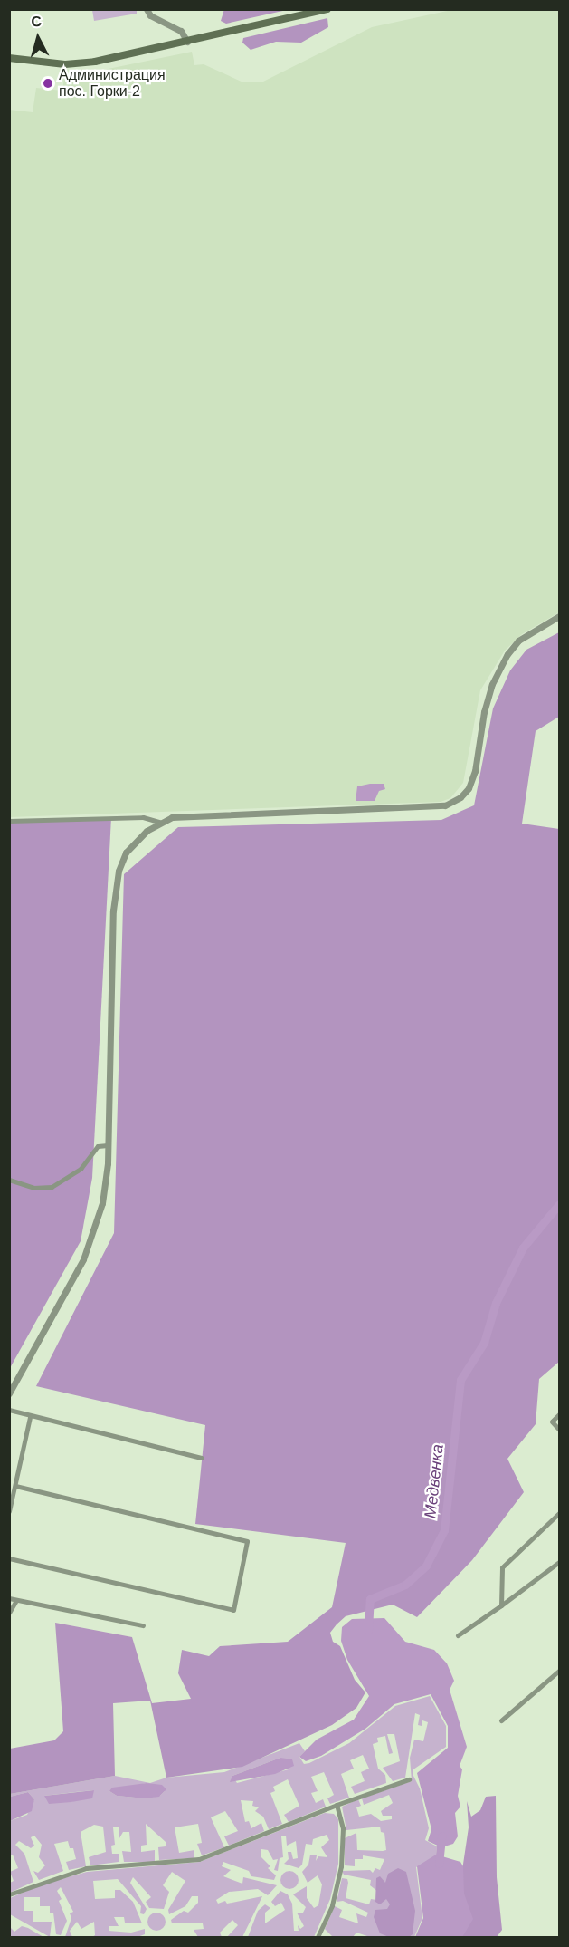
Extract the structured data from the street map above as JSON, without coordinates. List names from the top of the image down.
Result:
{
  "water": ["Медвенка"],
  "places": ["Администрация пос. Горки-2"],
  "north": "top"
}
